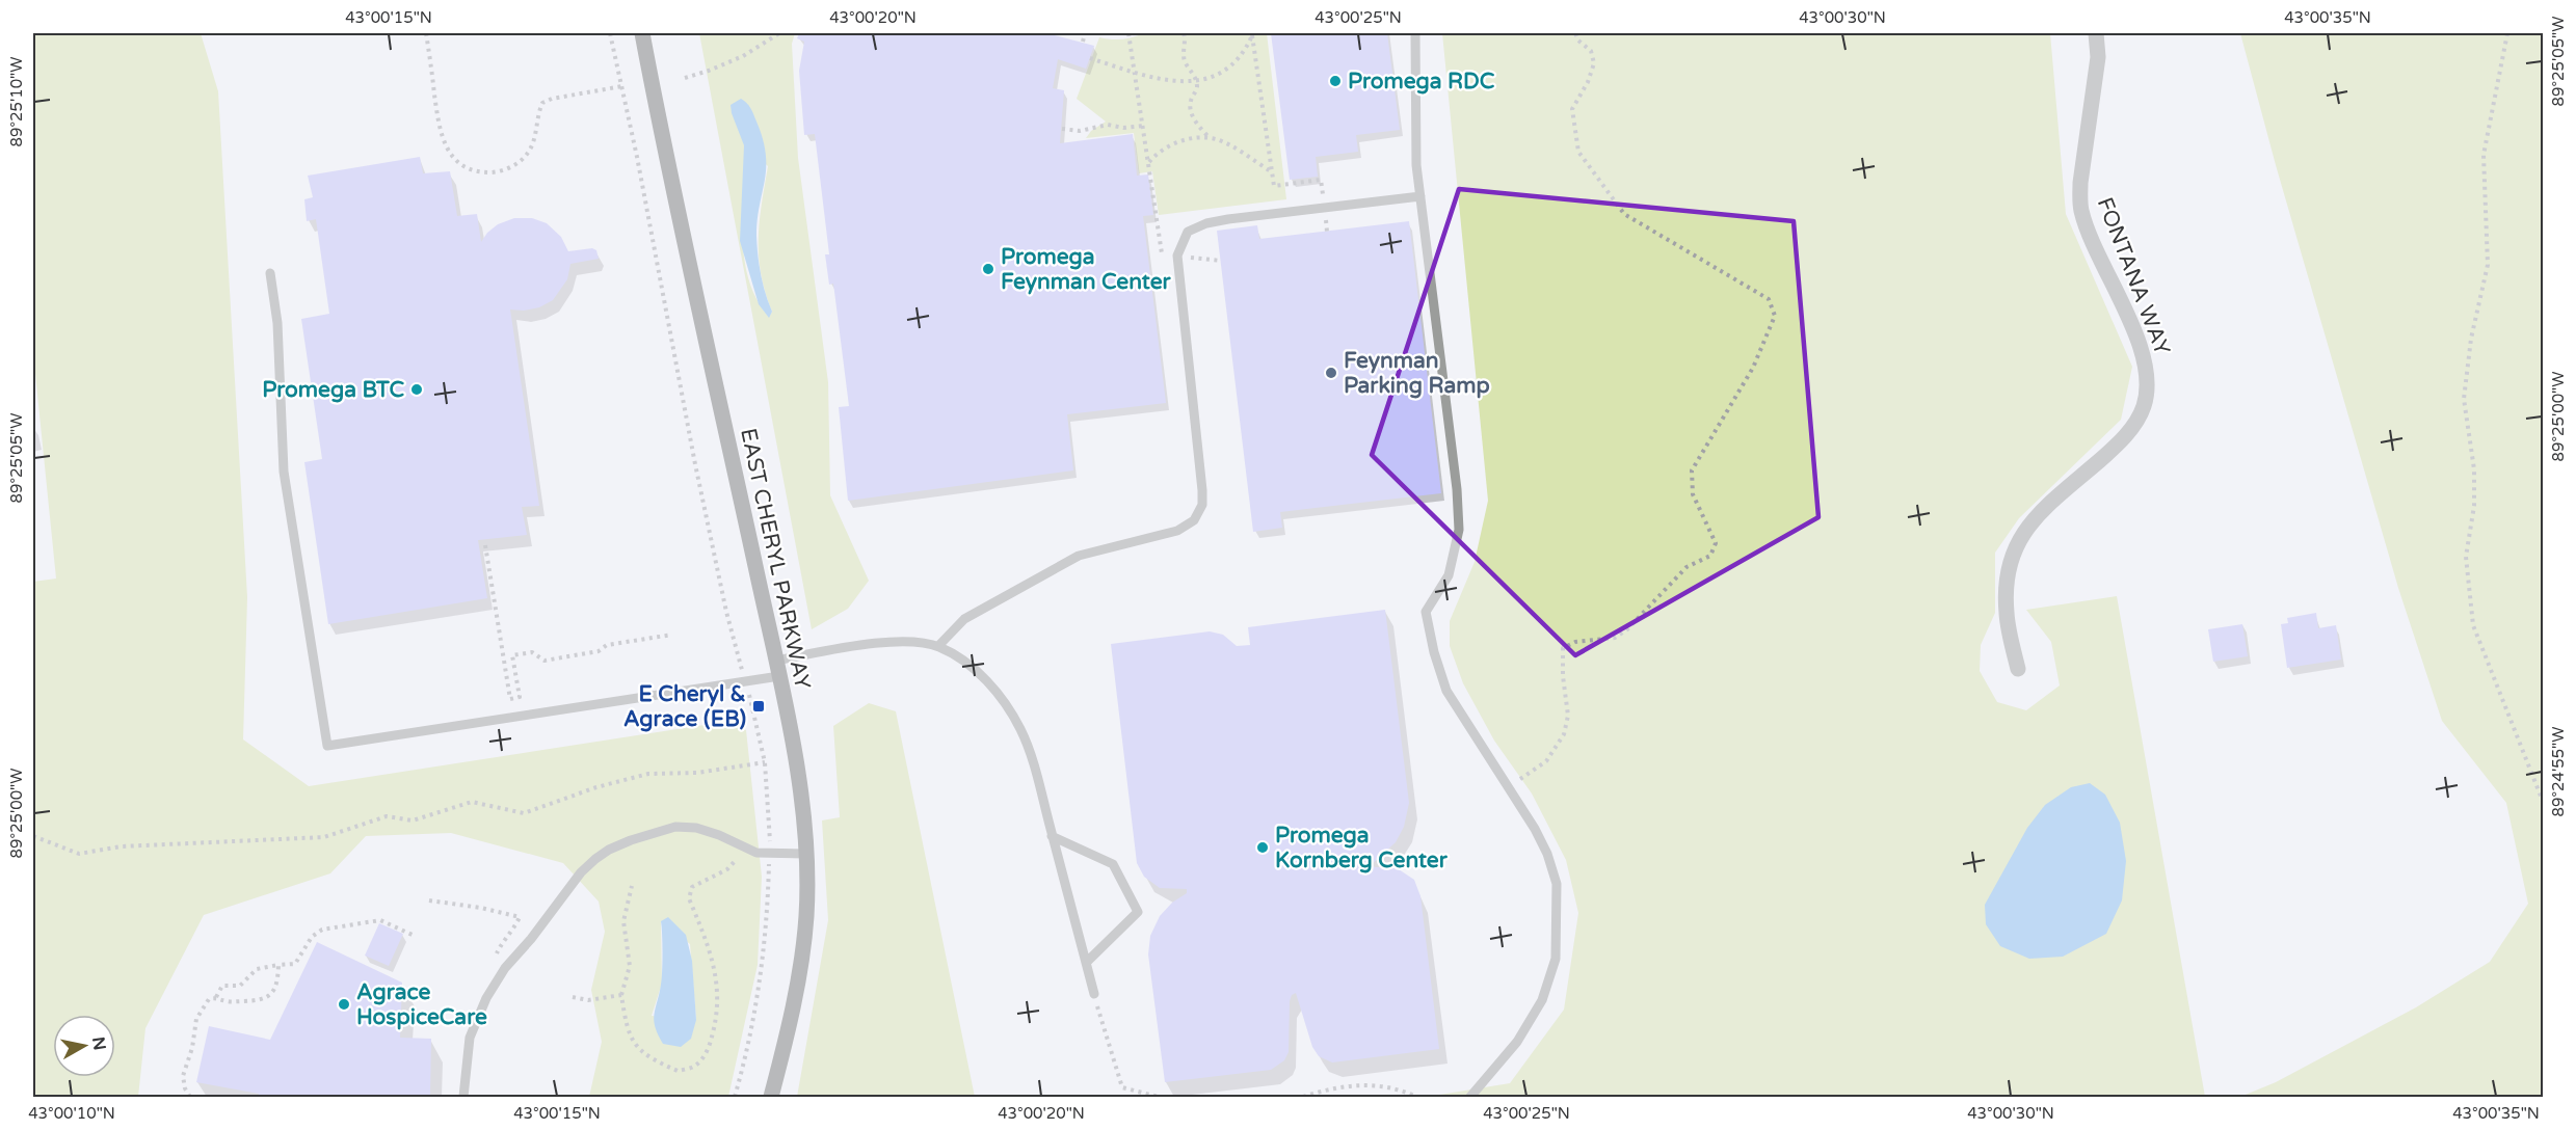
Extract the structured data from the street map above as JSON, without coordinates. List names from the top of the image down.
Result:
{
  "streets": {
    "street": ["FONTANA WAY", "EAST CHERYL PARKWAY"]
  },
  "places": {
    "other": [
      "Promega RDC",
      "Promega Feynman Center",
      "Feynman Parking Ramp",
      "Promega BTC",
      "Promega Kornberg Center",
      "Agrace HospiceCare"
    ],
    "transit": ["E Cheryl & Agrace (EB)"]
  },
  "north": "right",
  "coordinates": [
    "43°00'15\"N",
    "43°00'20\"N",
    "43°00'25\"N",
    "43°00'30\"N",
    "43°00'35\"N",
    "89°25'05\"W",
    "89°25'10\"W",
    "89°25'00\"W",
    "89°24'55\"W",
    "43°00'10\"N"
  ]
}
